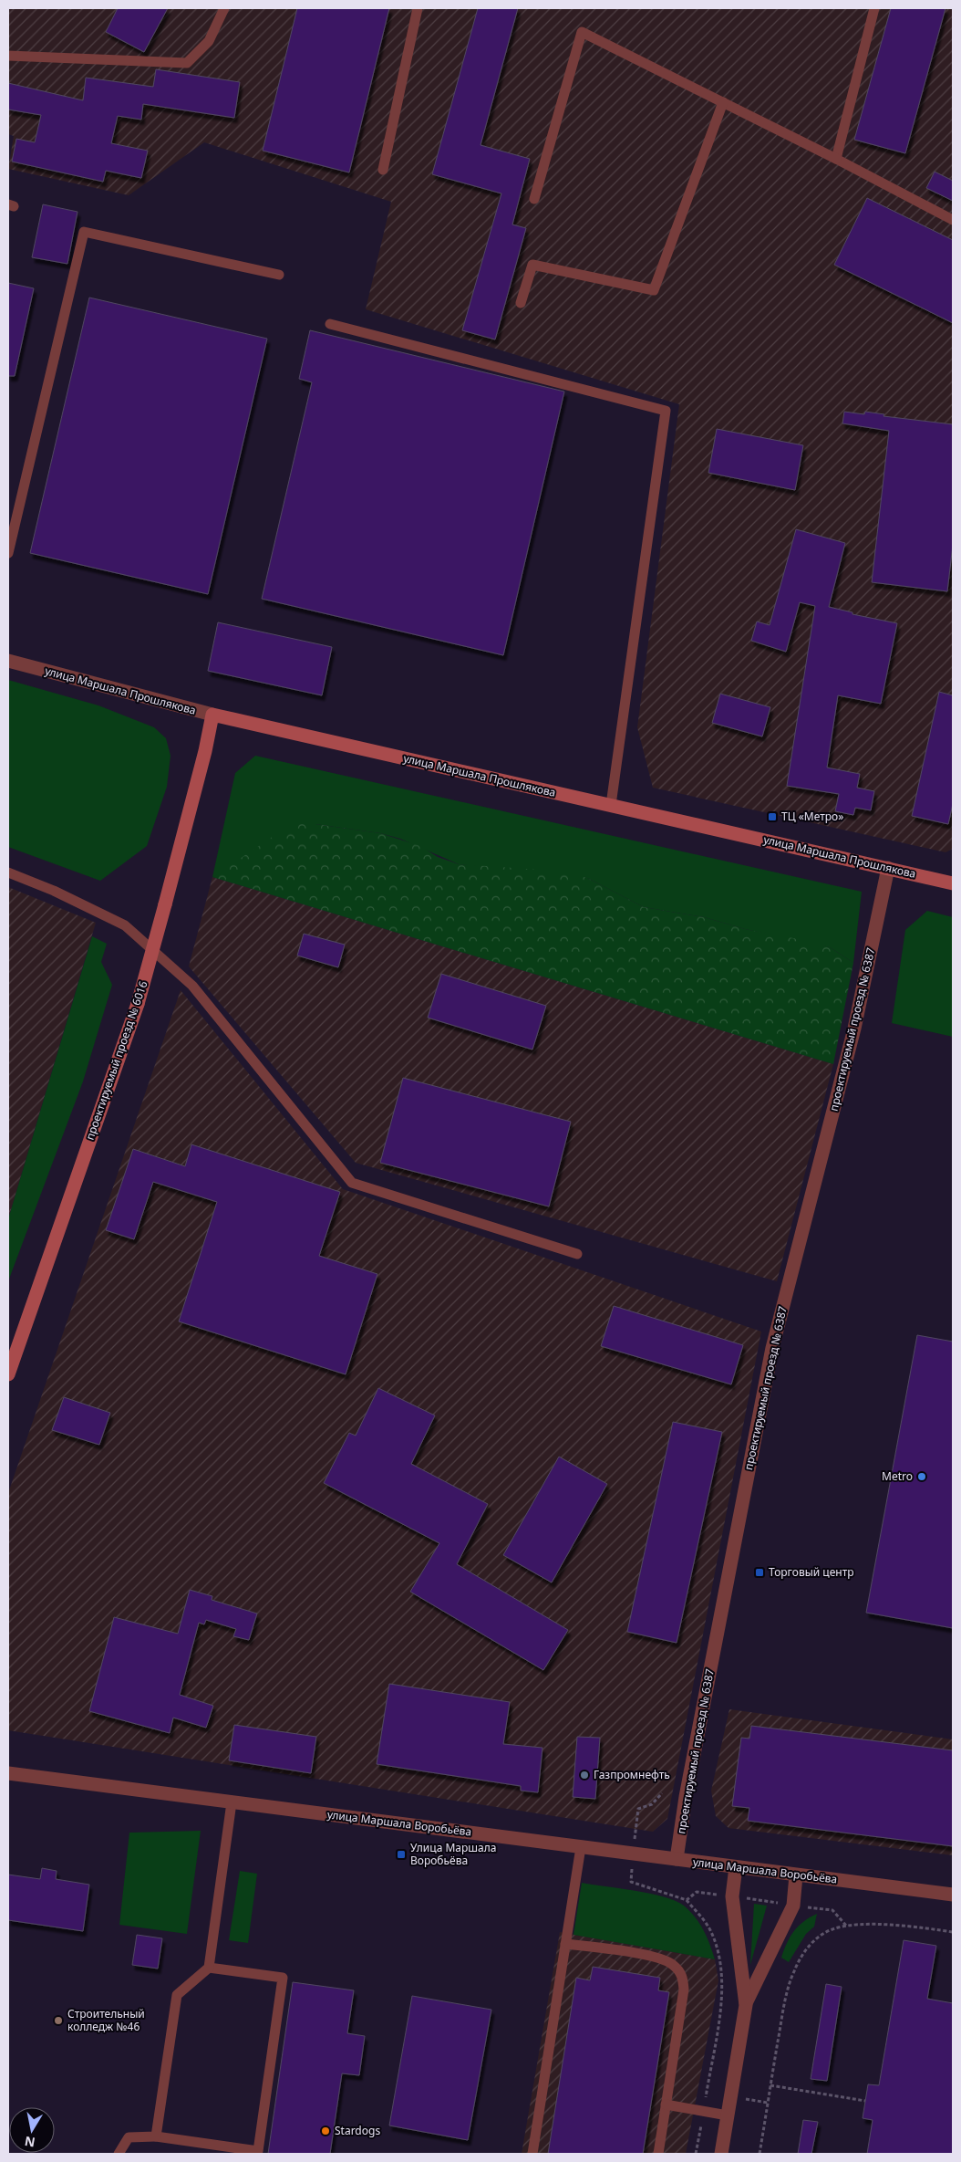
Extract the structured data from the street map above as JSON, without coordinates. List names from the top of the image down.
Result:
{
  "streets": {
    "main road": ["улица Маршала Прошлякова", "проектируемый проезд № 6016"],
    "street": ["проектируемый проезд № 6387", "улица Маршала Воробьёва"]
  },
  "crossings": [
    ["улица Маршала Прошлякова", "проектируемый проезд № 6387"],
    ["улица Маршала Прошлякова", "проектируемый проезд № 6016"],
    ["проектируемый проезд № 6387", "улица Маршала Воробьёва"]
  ],
  "places": {
    "transit": ["ТЦ «Метро»", "Торговый центр", "Улица Маршала Воробьёва"],
    "other": [
      "Metro",
      "Газпромнефть",
      "Строительный колледж №46",
      "Stardogs"
    ]
  },
  "north": "bottom"
}
